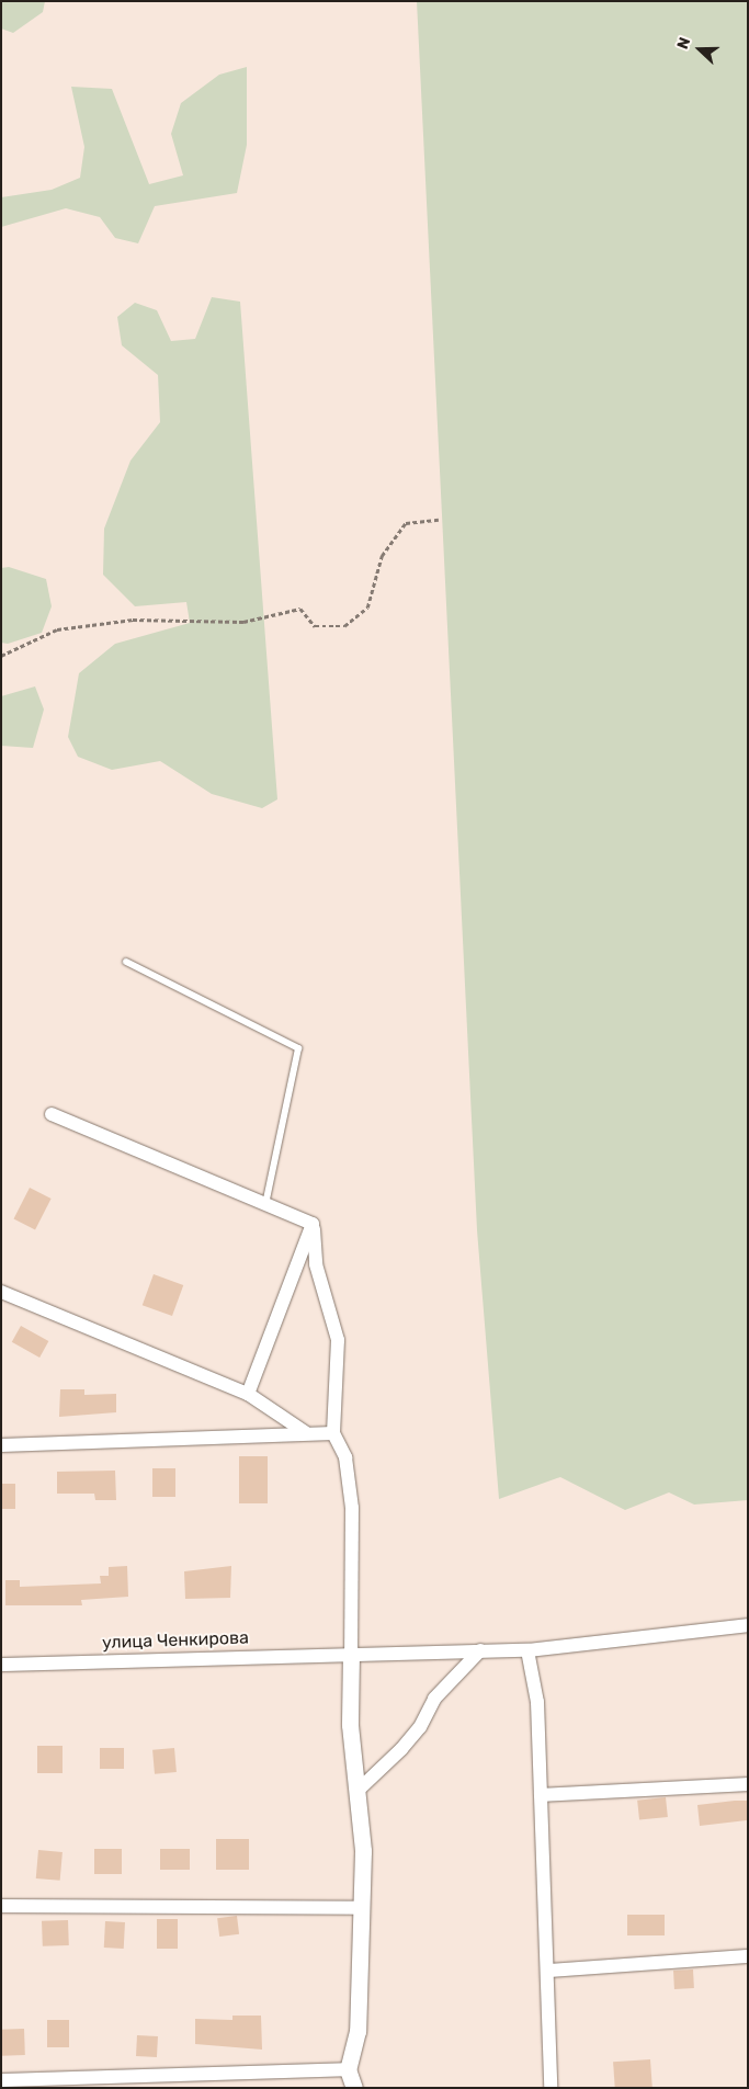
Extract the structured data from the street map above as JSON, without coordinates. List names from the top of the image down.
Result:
{
  "streets": {
    "street": ["улица Ченкирова"]
  },
  "north": "left"
}
